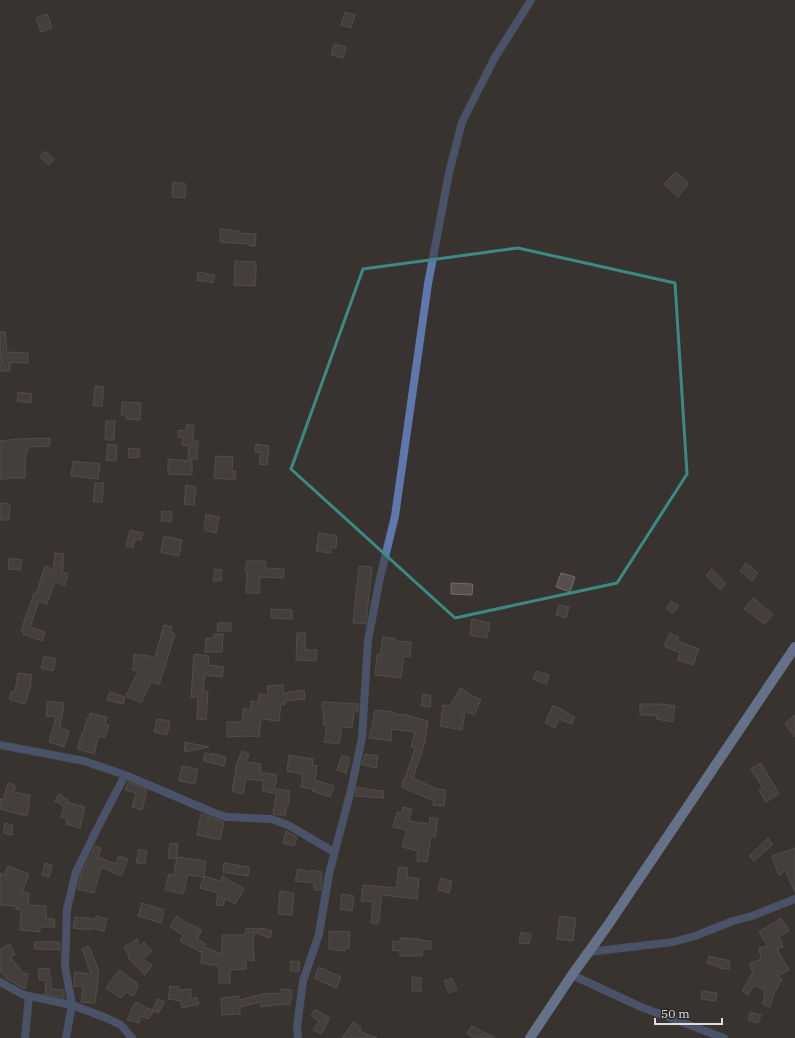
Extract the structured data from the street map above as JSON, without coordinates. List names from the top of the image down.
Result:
{
  "scale_bar": "50 m"
}
